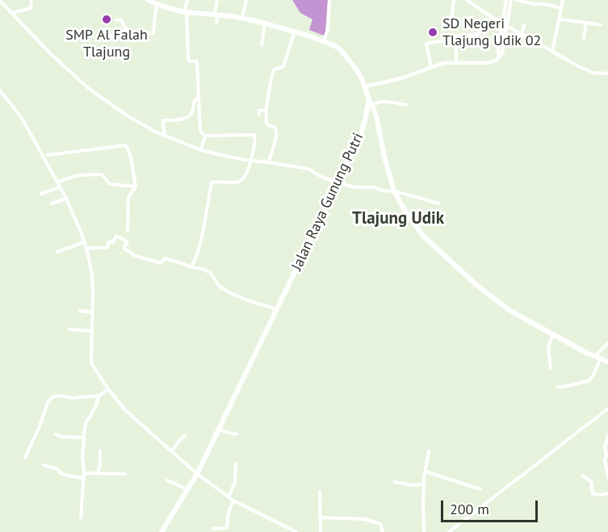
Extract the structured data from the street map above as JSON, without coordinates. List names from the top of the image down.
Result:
{
  "streets": {
    "main road": ["Jalan Raya Gunung Putri"]
  },
  "districts": ["Tlajung Udik"],
  "places": ["SMP Al Falah Tlajung", "SD Negeri Tlajung Udik 02"],
  "scale_bar": "200 m"
}
